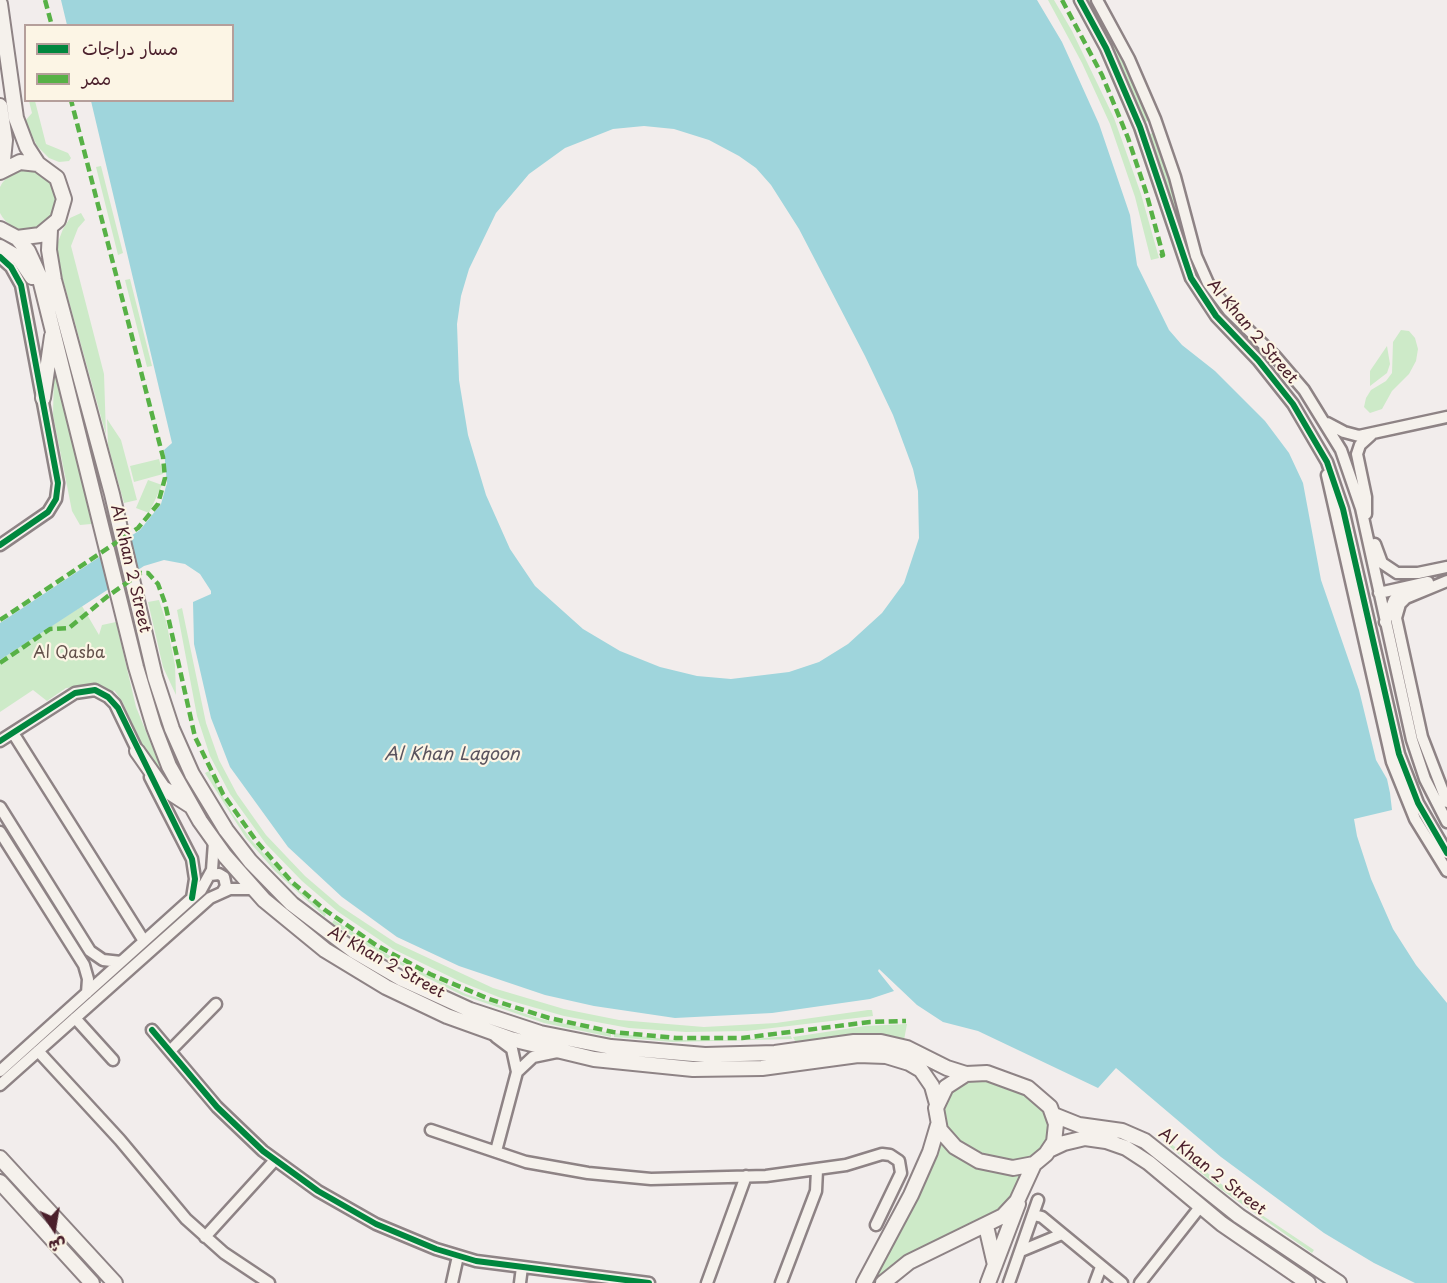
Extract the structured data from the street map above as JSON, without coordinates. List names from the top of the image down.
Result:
{
  "streets": {
    "main road": ["Al Khan 2 Street"]
  },
  "water": ["Al Khan Lagoon"],
  "parks": ["Al Qasba"],
  "legend": ["مسار دراجات", "ممر"],
  "north": "bottom"
}
